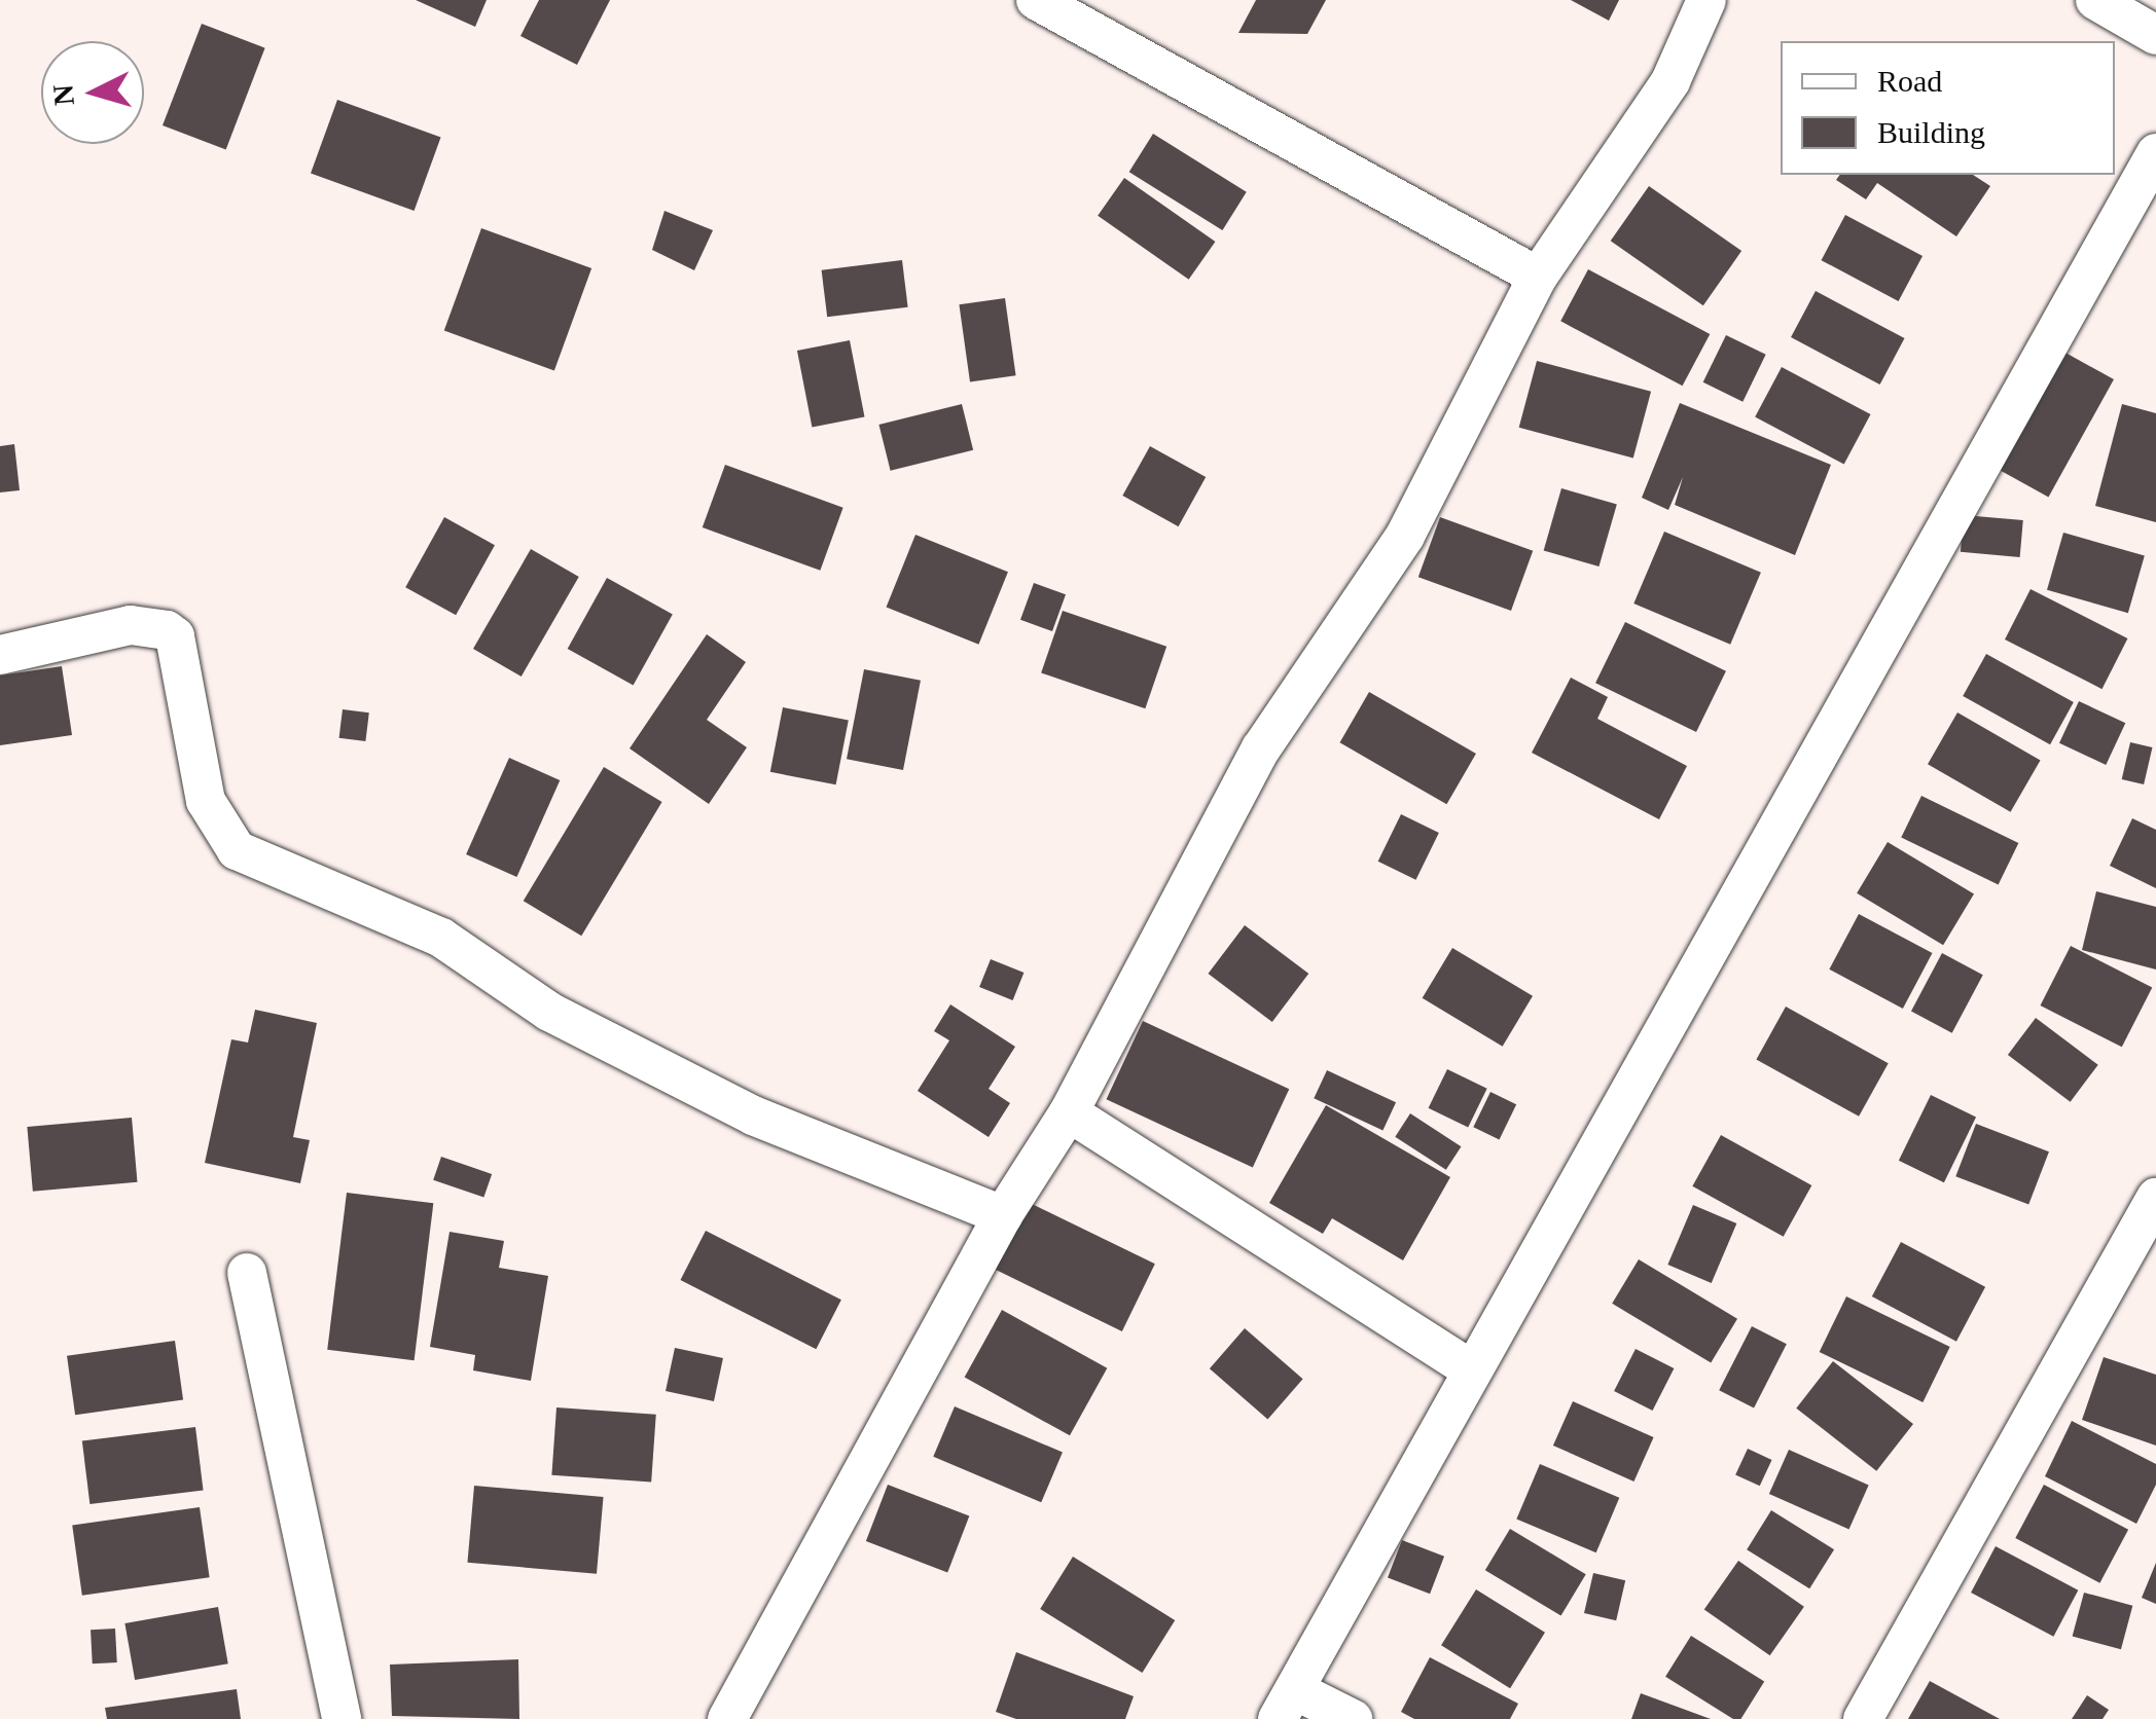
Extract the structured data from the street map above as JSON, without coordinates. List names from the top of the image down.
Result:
{
  "legend": ["Road", "Building"],
  "north": "left"
}
